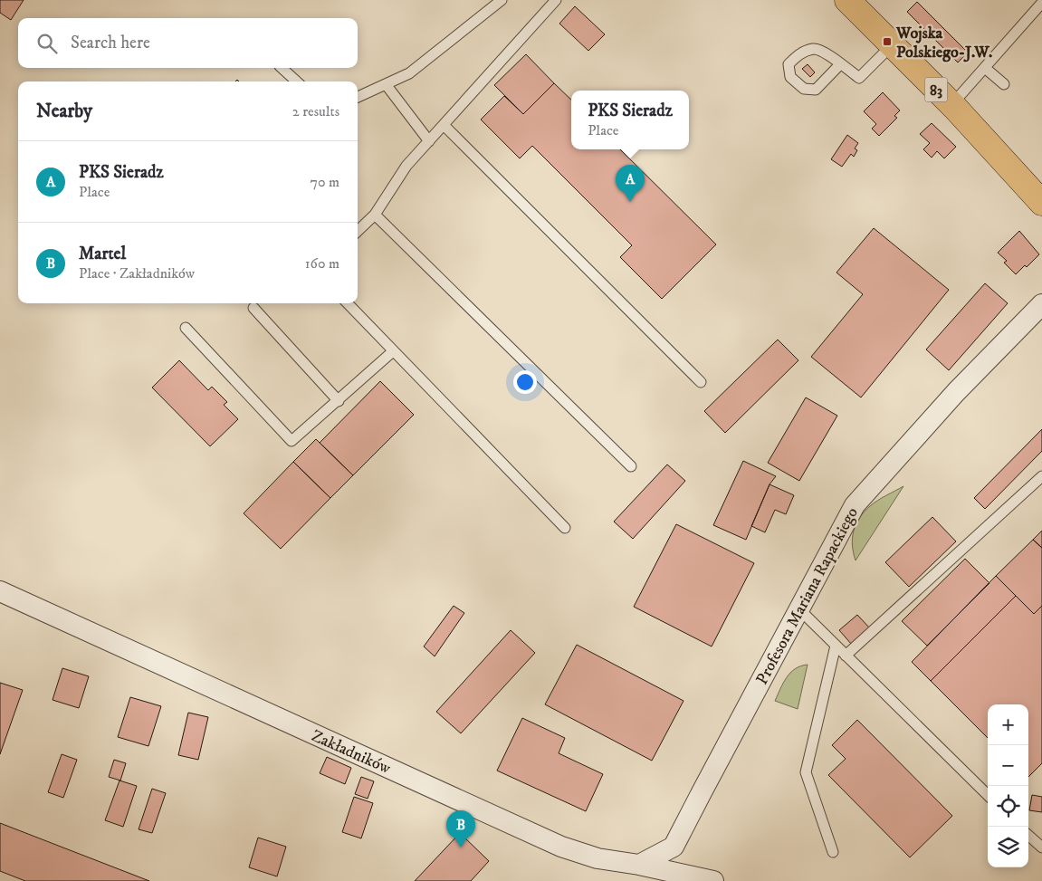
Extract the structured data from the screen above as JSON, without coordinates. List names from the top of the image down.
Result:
{
  "streets": {
    "main road": ["83"],
    "street": ["Profesora Mariana Rapackiego", "Zakładników"]
  },
  "crossings": [
    ["Profesora Mariana Rapackiego", "Zakładników"]
  ],
  "places": {
    "transit": ["Wojska Polskiego-J.W."]
  },
  "page": {
    "search": "Search here",
    "heading": ["Nearby", "2 results"],
    "popup": ["PKS Sieradz", "Place"],
    "list": [
      {
        "mark": "A",
        "name": "PKS Sieradz",
        "note": "Place",
        "value": "70 m"
      },
      {
        "mark": "B",
        "name": "Martel",
        "note": "Place · Zakładników",
        "value": "160 m"
      }
    ],
    "pins": ["A", "B"],
    "map_buttons": ["+", "−"]
  }
}
